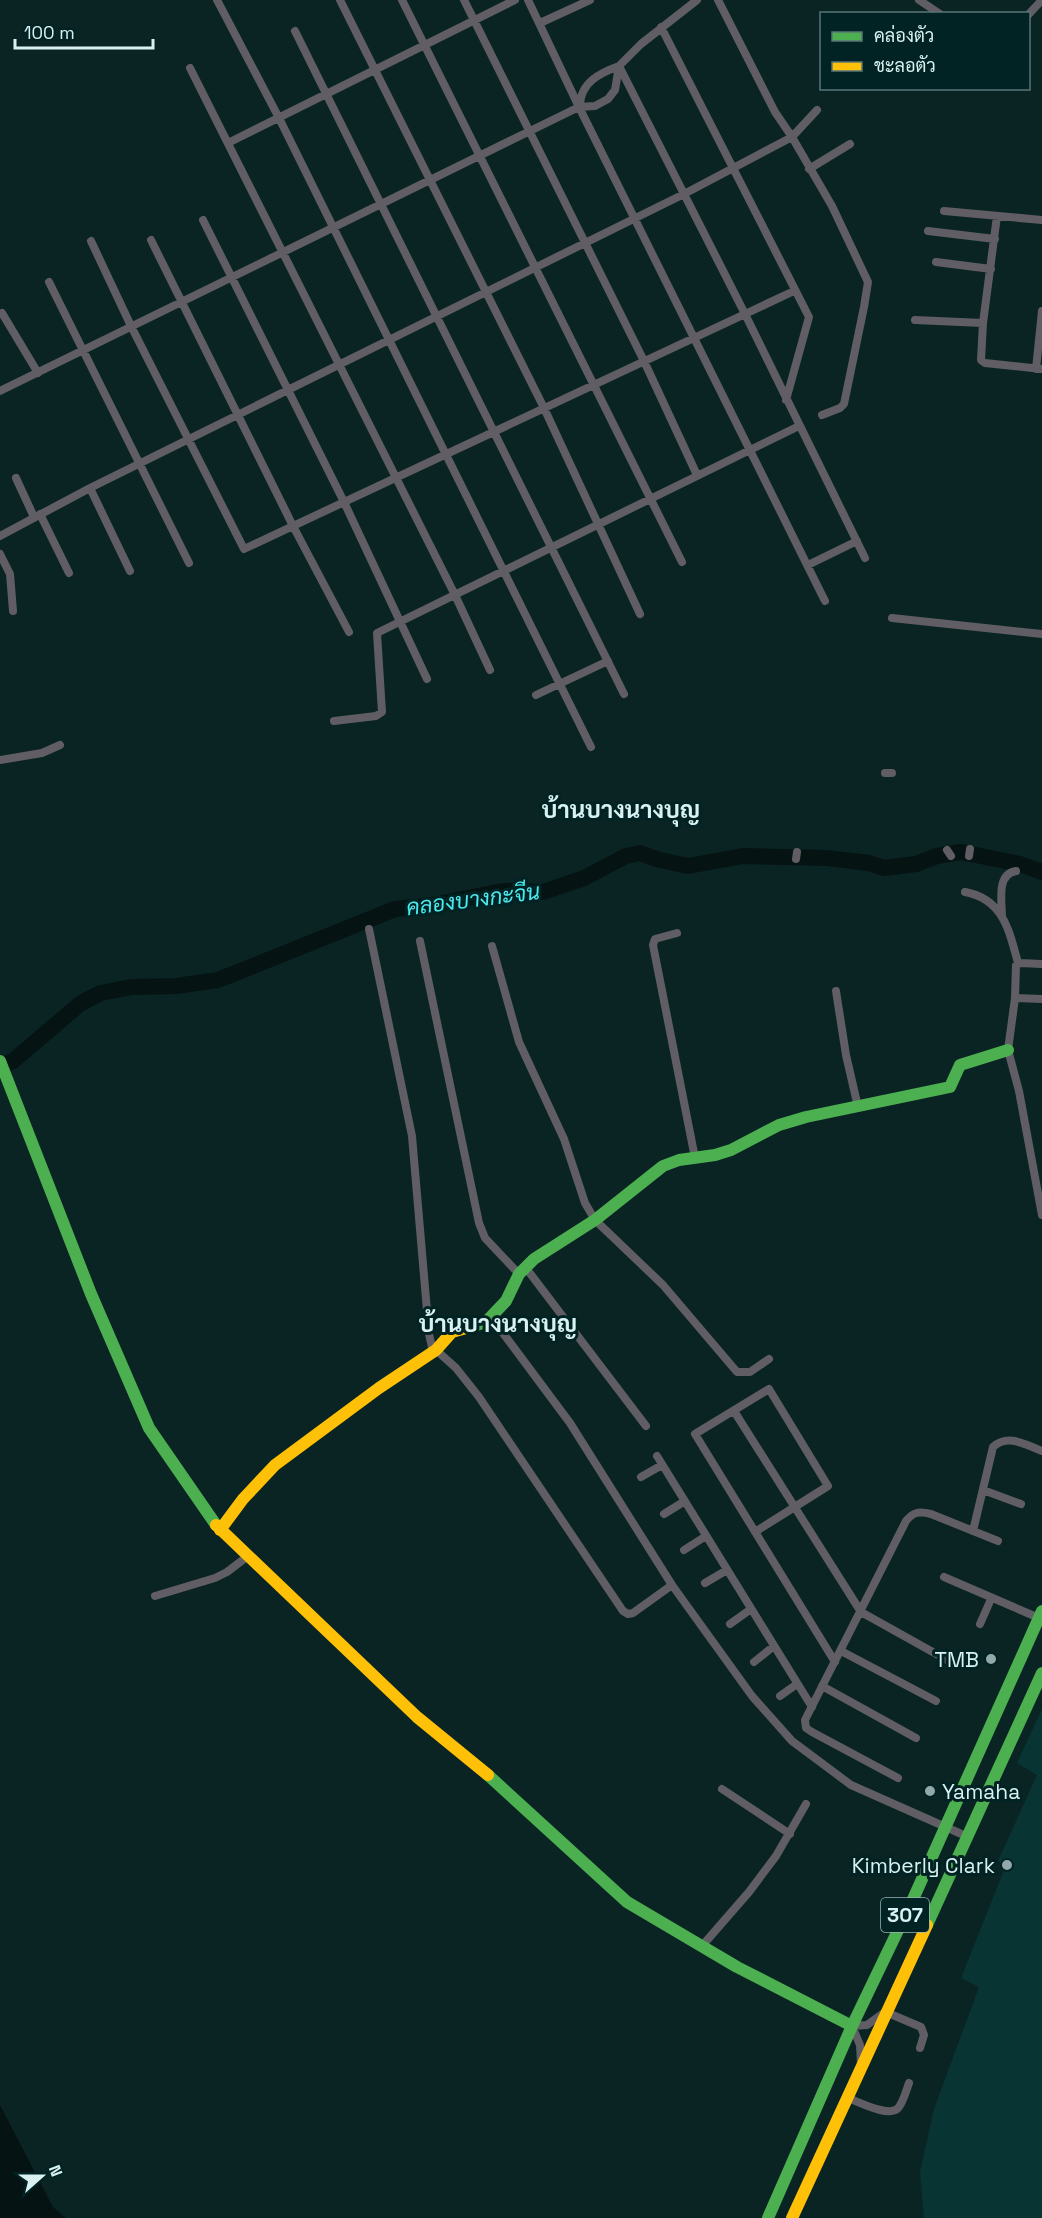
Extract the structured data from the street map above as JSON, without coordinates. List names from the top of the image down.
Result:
{
  "streets": {
    "street": ["307"]
  },
  "districts": ["บ้านบางนางบุญ", "บ้านบางนางบุญ"],
  "water": ["คลองบางกะจีน"],
  "places": ["TMB", "Yamaha", "Kimberly Clark"],
  "legend": ["คล่องตัว", "ชะลอตัว"],
  "scale_bar": "100 m",
  "north": "right"
}
